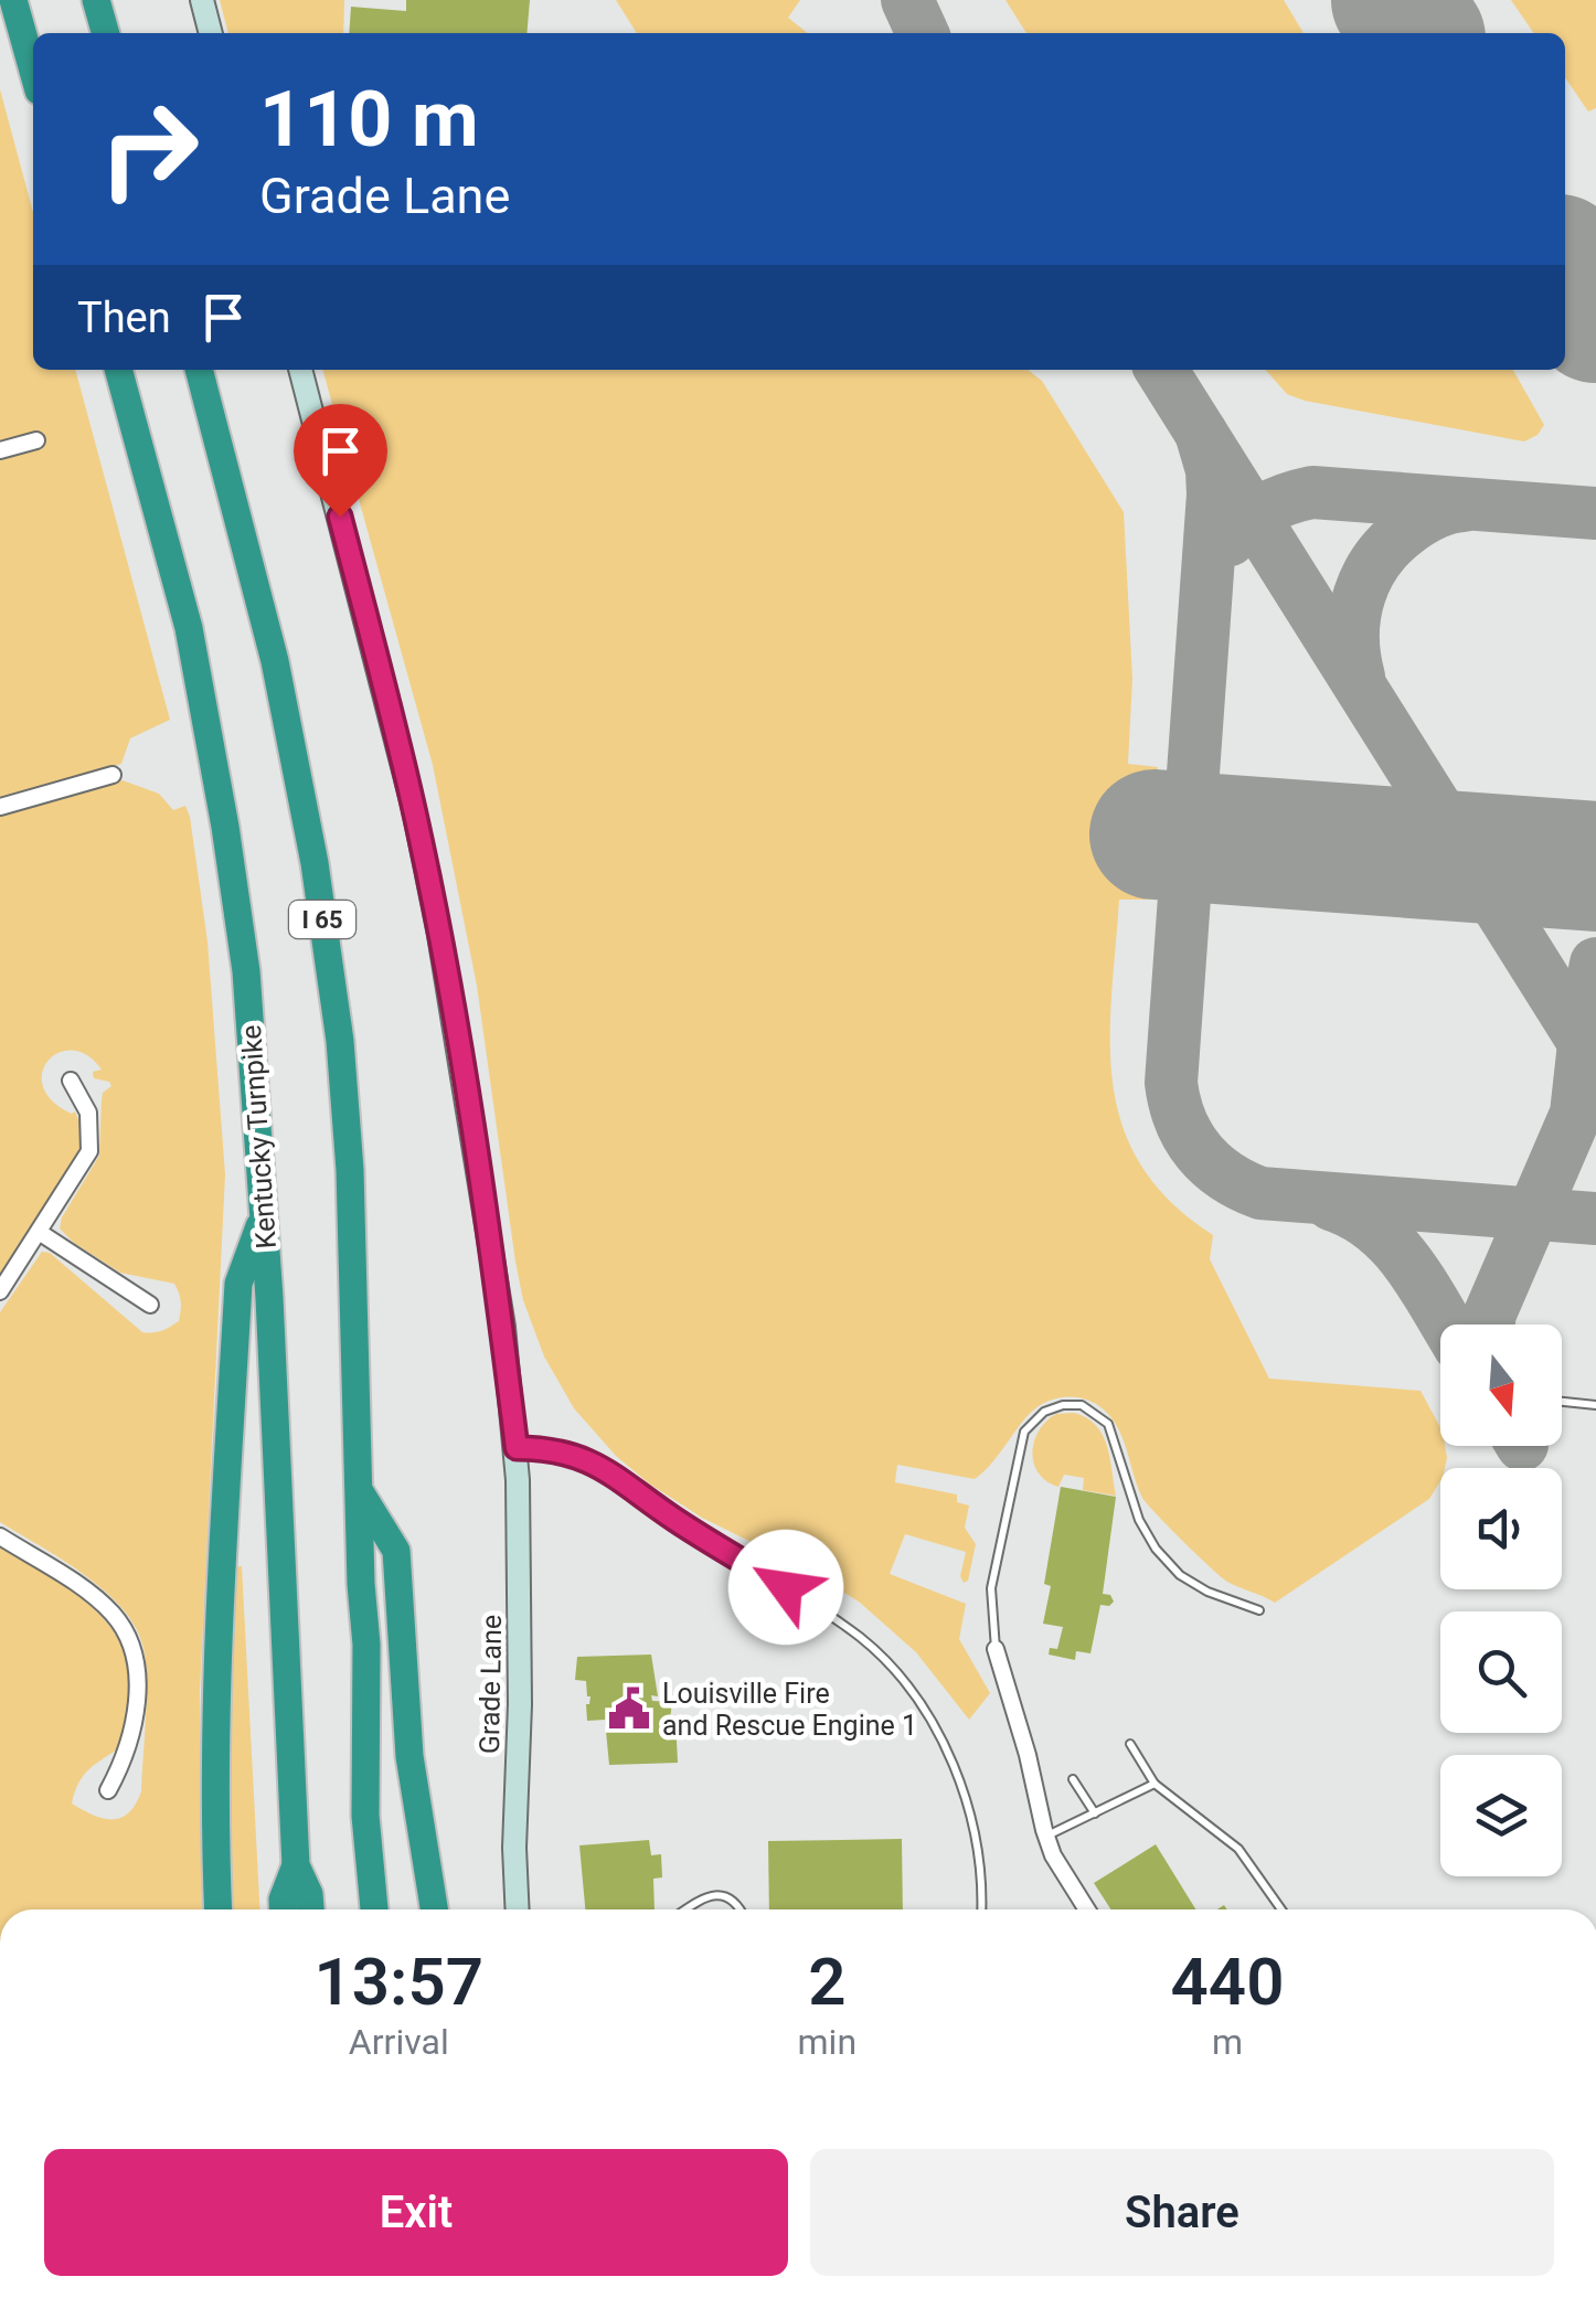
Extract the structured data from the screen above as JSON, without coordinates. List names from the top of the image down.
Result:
{
  "streets": {
    "highway": ["I 65", "Kentucky Turnpike"],
    "main road": ["Grade Lane"]
  },
  "places": {
    "public building": ["Louisville Fire and Rescue Engine 1"]
  },
  "north": "bottom",
  "page": {
    "turn": ["110 m", "Grade Lane"],
    "then": "Then",
    "eta": [
      "13:57",
      "Arrival",
      "2",
      "min",
      "440",
      "m"
    ],
    "buttons": ["Exit", "Share"]
  }
}
